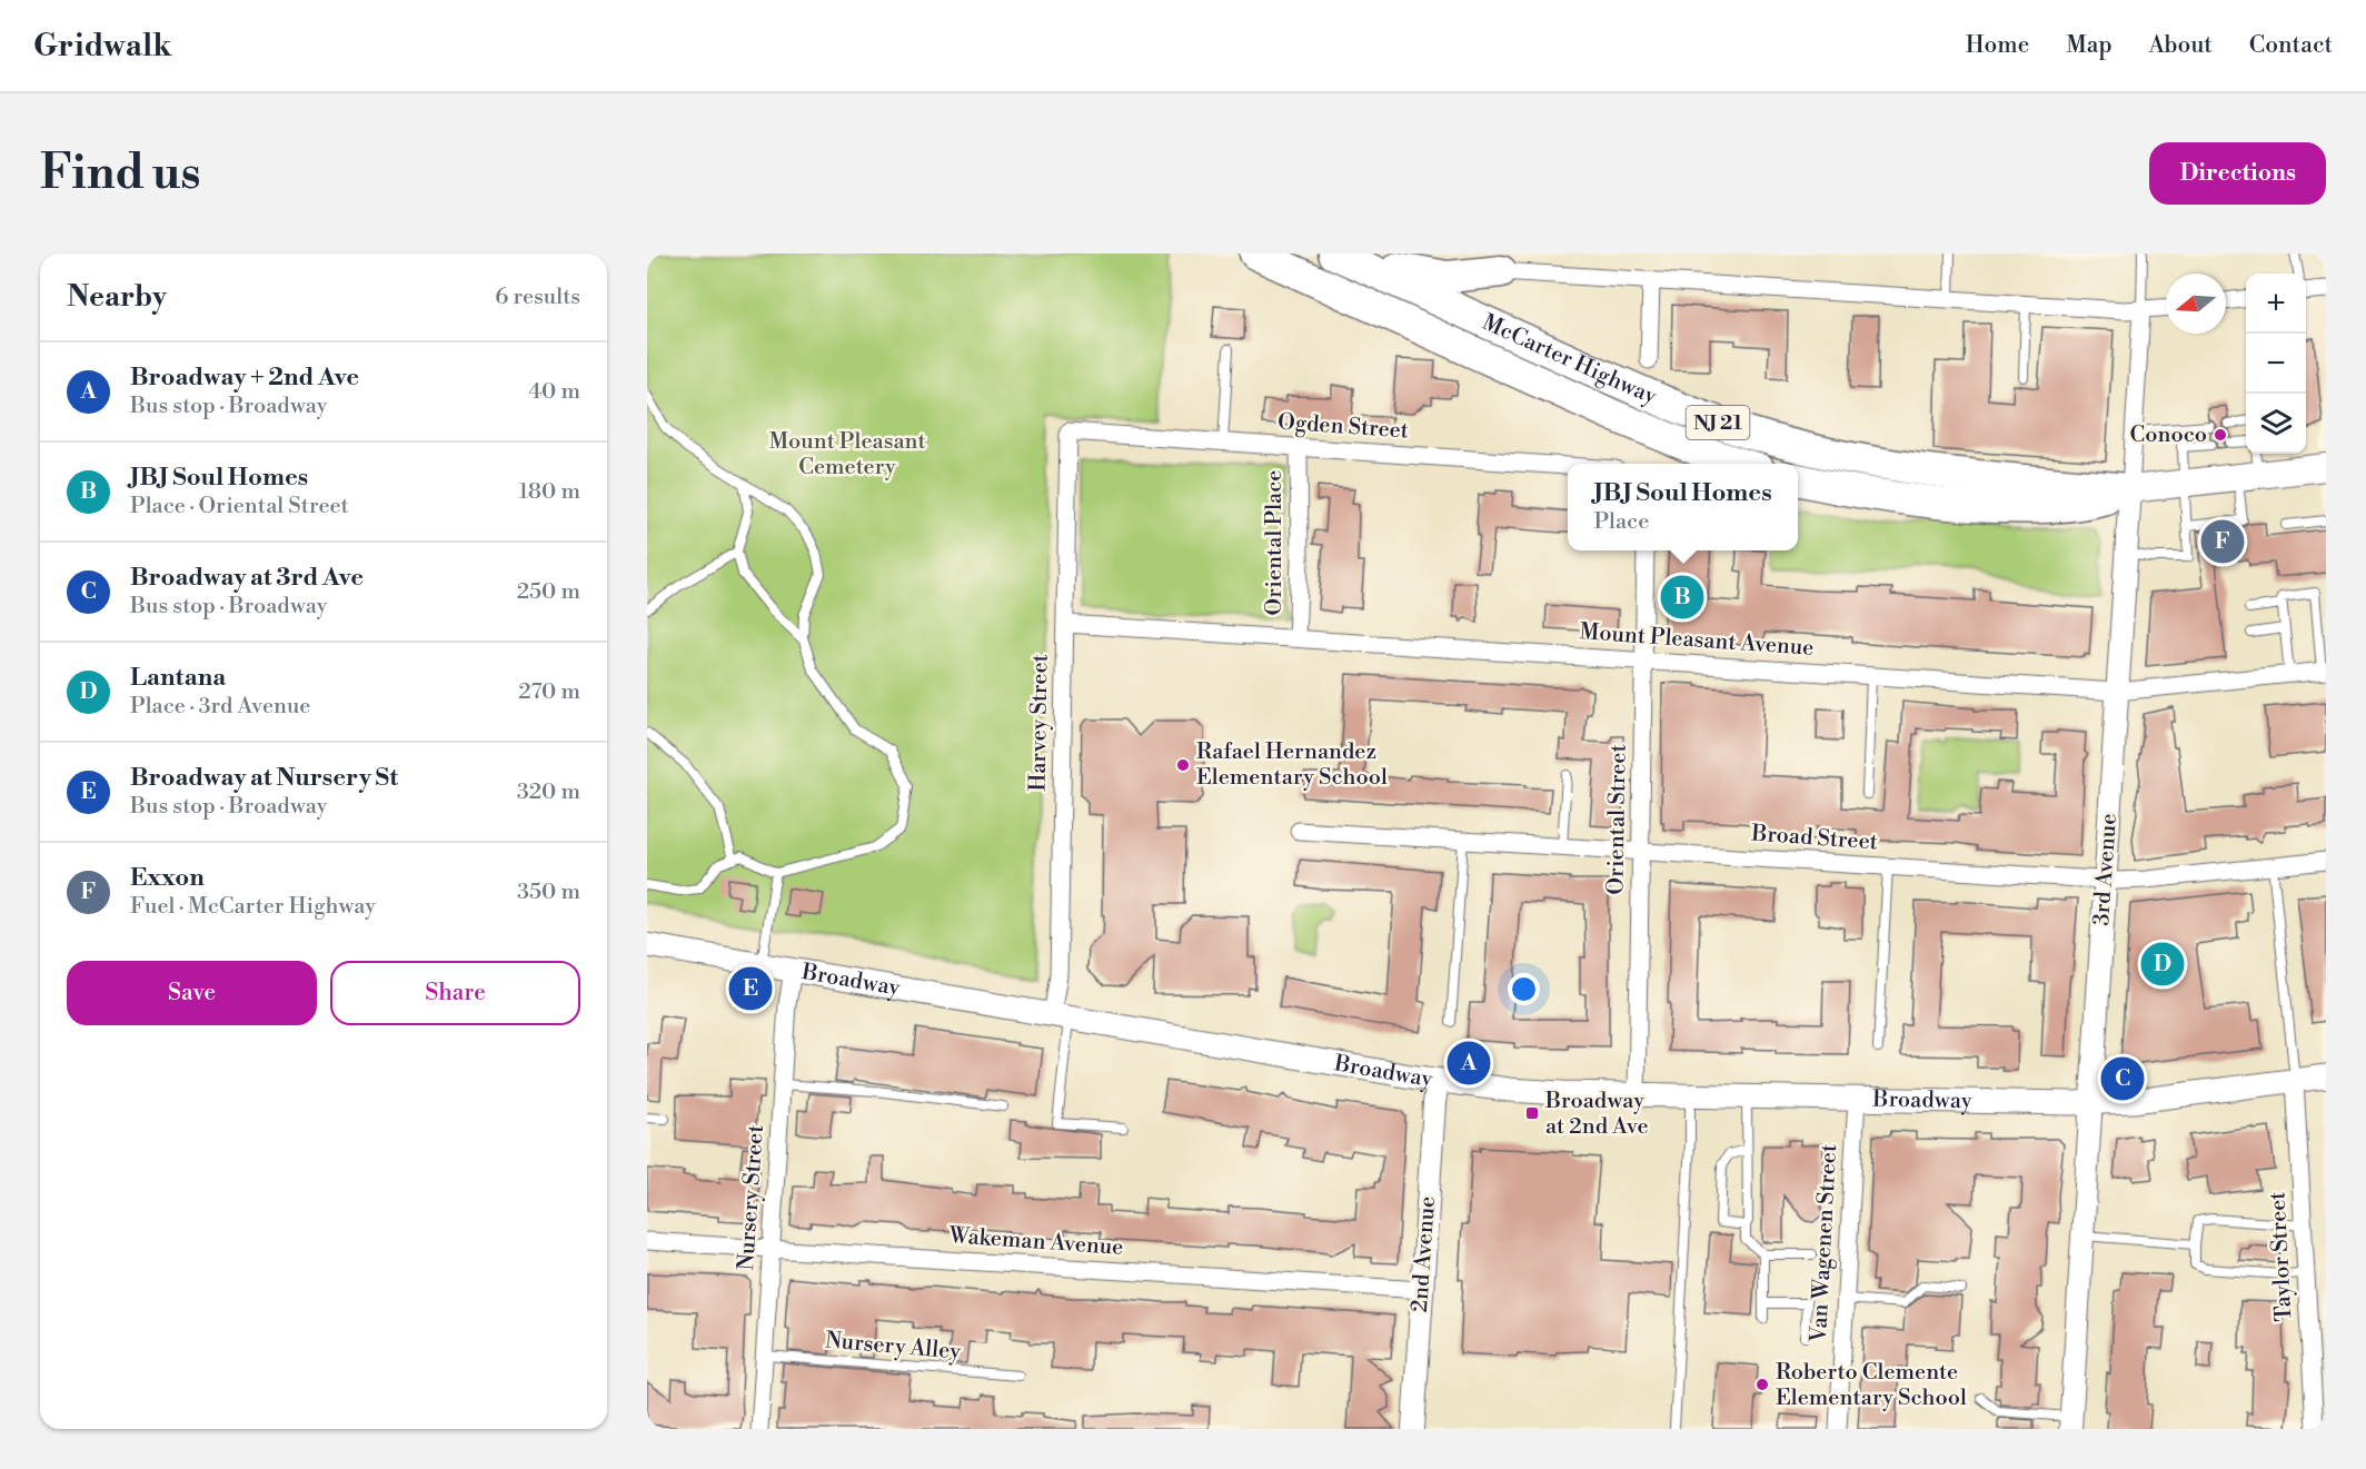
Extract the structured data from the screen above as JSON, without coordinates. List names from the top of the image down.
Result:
{
  "streets": {
    "highway": ["McCarter Highway", "NJ 21"],
    "main road": ["Broadway"],
    "street": [
      "Ogden Street",
      "Oriental Place",
      "Mount Pleasant Avenue",
      "Harvey Street",
      "Oriental Street",
      "Broad Street",
      "3rd Avenue",
      "Nursery Street",
      "Wakeman Avenue",
      "Van Wagenen Street",
      "2nd Avenue",
      "Taylor Street"
    ],
    "lane": ["Nursery Alley"]
  },
  "crossings": [
    ["McCarter Highway", "3rd Avenue"],
    ["Ogden Street", "Oriental Place"],
    ["Ogden Street", "Harvey Street"],
    ["Oriental Place", "Mount Pleasant Avenue"],
    ["Mount Pleasant Avenue", "Harvey Street"],
    ["Mount Pleasant Avenue", "Oriental Street"],
    ["Mount Pleasant Avenue", "3rd Avenue"],
    ["Harvey Street", "Broadway"],
    ["Oriental Street", "Broad Street"],
    ["Oriental Street", "Broadway"],
    ["Broad Street", "3rd Avenue"],
    ["3rd Avenue", "Broadway"],
    ["Broadway", "Nursery Street"],
    ["Broadway", "Van Wagenen Street"],
    ["Broadway", "2nd Avenue"],
    ["Broadway", "Taylor Street"],
    ["Nursery Street", "Wakeman Avenue"],
    ["Nursery Street", "Nursery Alley"],
    ["Wakeman Avenue", "2nd Avenue"]
  ],
  "parks": ["Mount Pleasant Cemetery"],
  "places": {
    "other": ["Conoco", "Rafael Hernandez Elementary School", "Roberto Clemente Elementary School"],
    "transit": ["Broadway at 2nd Ave"]
  },
  "north": "left",
  "page": {
    "header": "Gridwalk",
    "nav": [
      "Home",
      "Map",
      "About",
      "Contact"
    ],
    "buttons": [
      "Directions",
      ["Save", "Share"]
    ],
    "title": "Find us",
    "heading": ["Nearby", "6 results"],
    "map_buttons": ["+", "−"],
    "list": [
      {
        "mark": "A",
        "name": "Broadway + 2nd Ave",
        "note": "Bus stop · Broadway",
        "value": "40 m"
      },
      {
        "mark": "B",
        "name": "JBJ Soul Homes",
        "note": "Place · Oriental Street",
        "value": "180 m"
      },
      {
        "mark": "C",
        "name": "Broadway at 3rd Ave",
        "note": "Bus stop · Broadway",
        "value": "250 m"
      },
      {
        "mark": "D",
        "name": "Lantana",
        "note": "Place · 3rd Avenue",
        "value": "270 m"
      },
      {
        "mark": "E",
        "name": "Broadway at Nursery St",
        "note": "Bus stop · Broadway",
        "value": "320 m"
      },
      {
        "mark": "F",
        "name": "Exxon",
        "note": "Fuel · McCarter Highway",
        "value": "350 m"
      }
    ],
    "popup": ["JBJ Soul Homes", "Place"],
    "pins": [
      "F",
      "B",
      "D",
      "E",
      "A",
      "C"
    ]
  }
}
